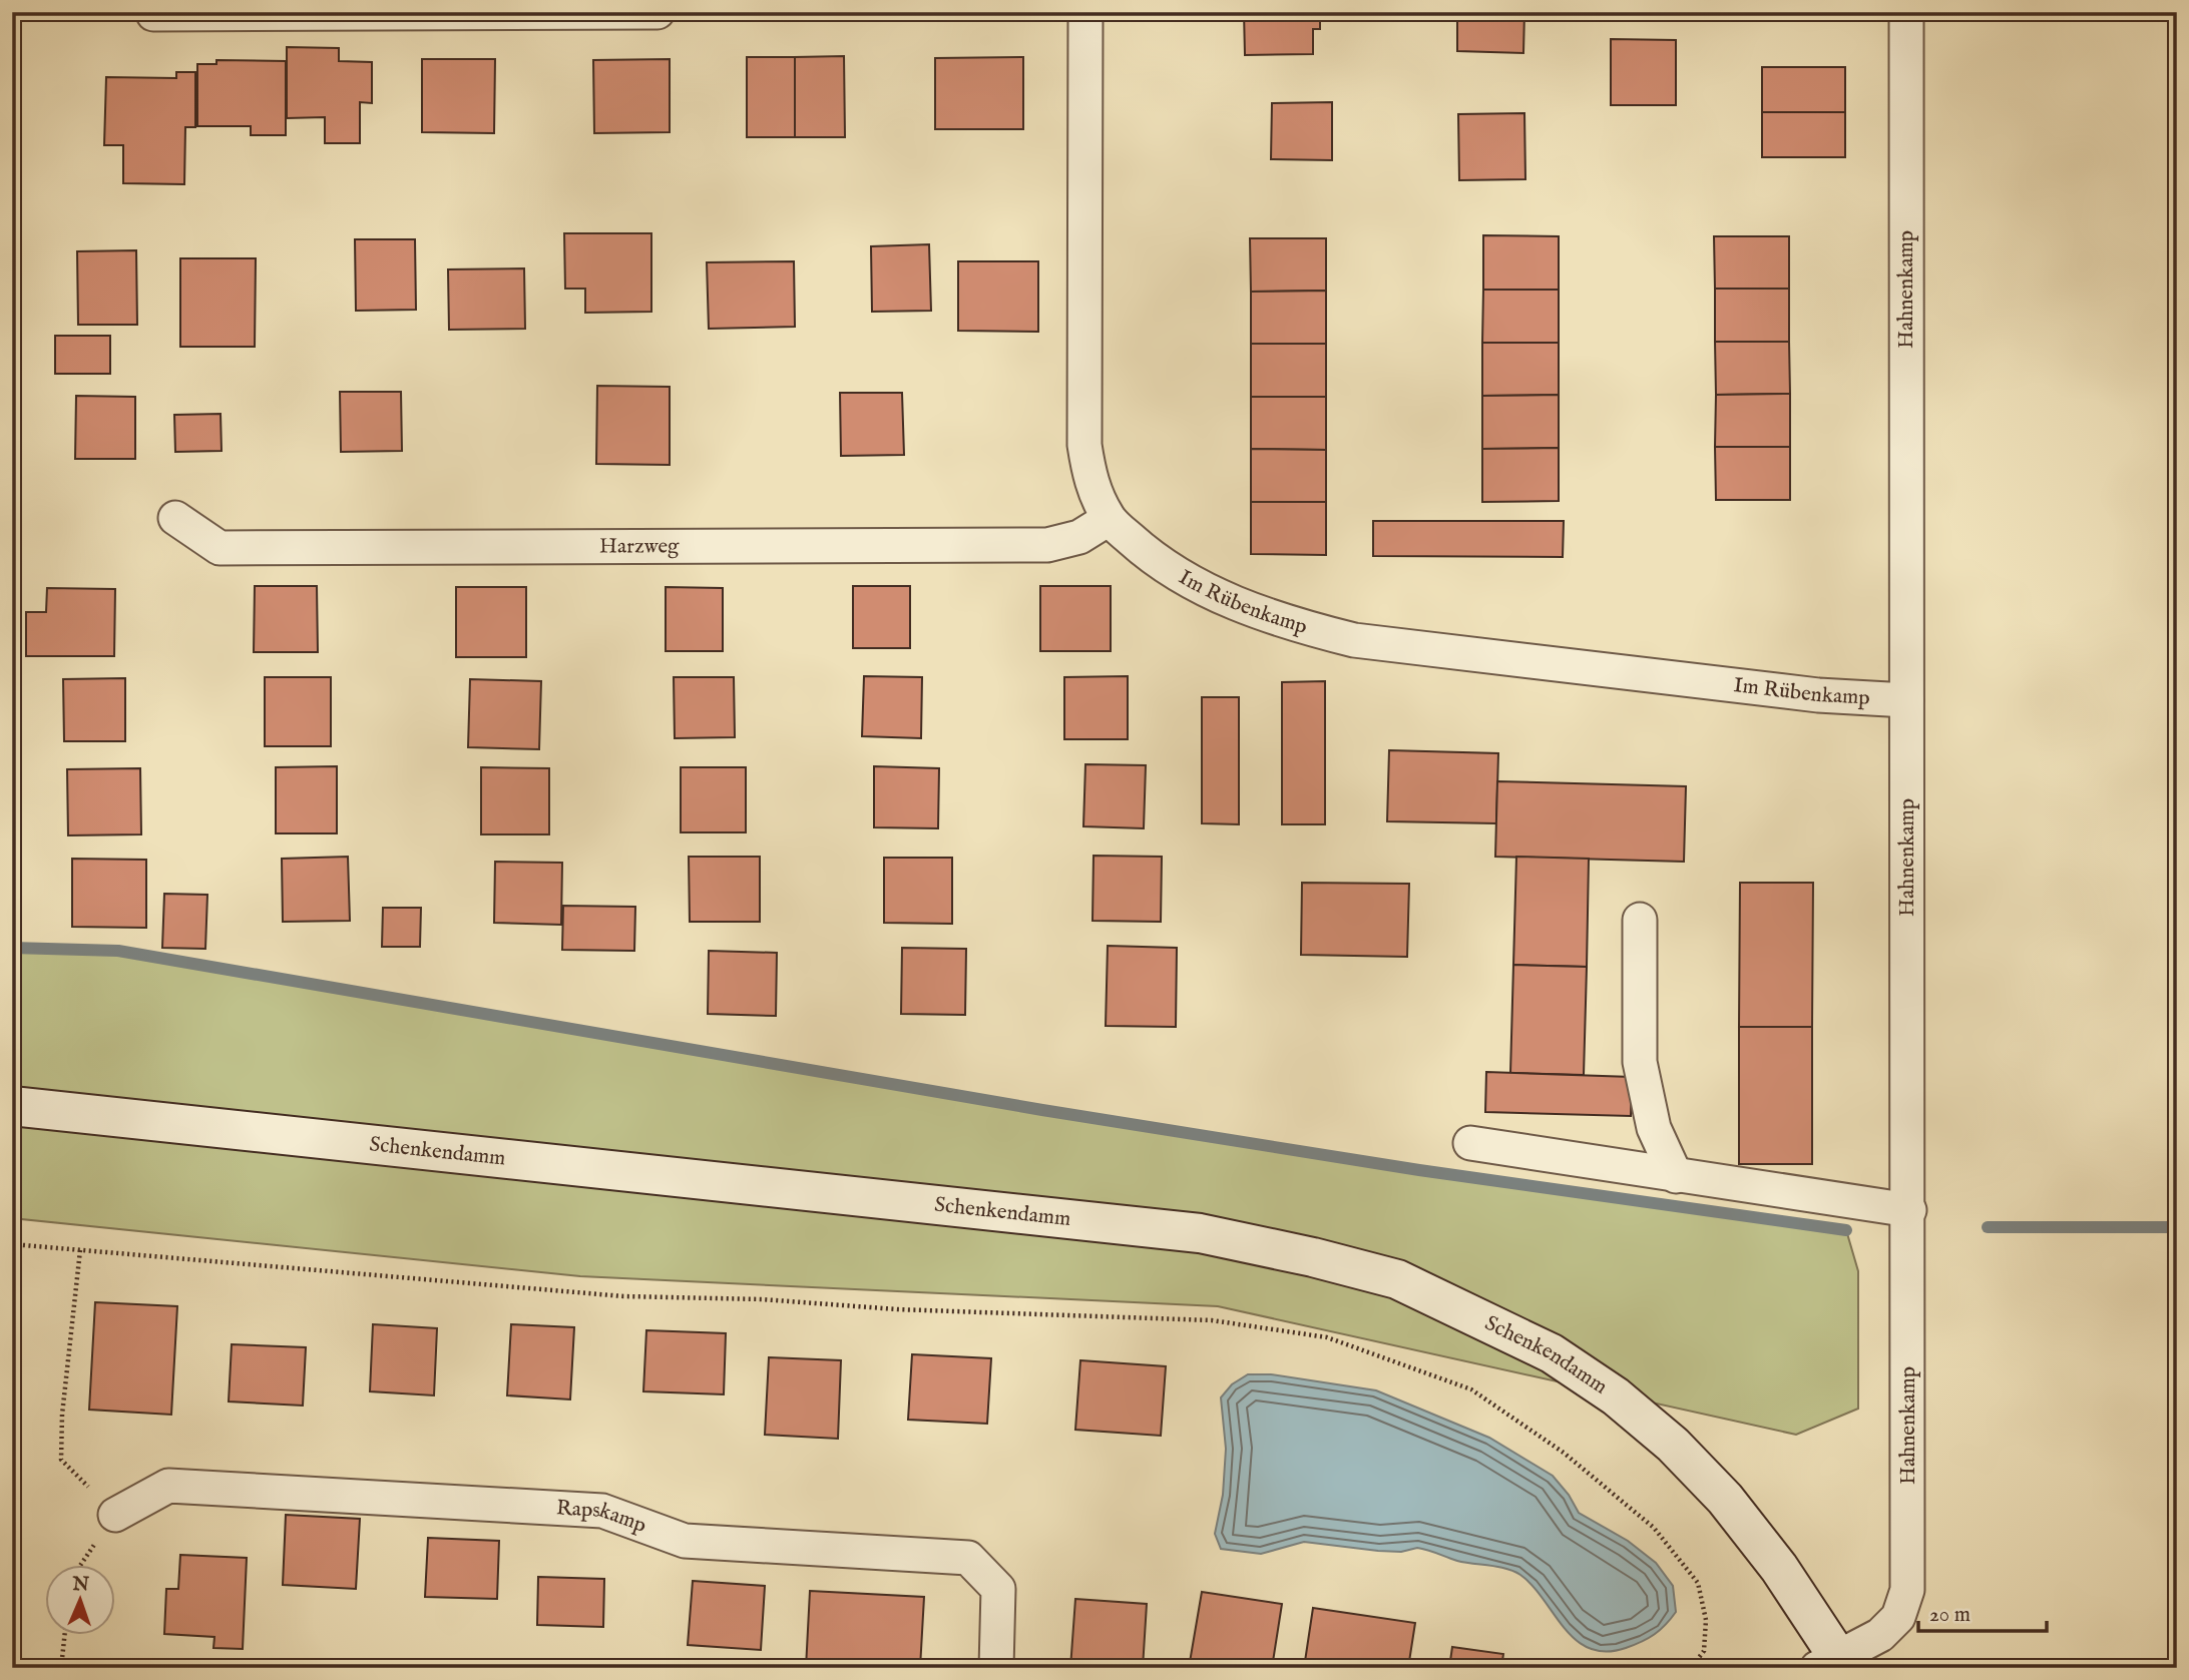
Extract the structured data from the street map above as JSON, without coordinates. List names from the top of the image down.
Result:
{
  "streets": {
    "street": [
      "Hahnenkamp",
      "Harzweg",
      "Im Rübenkamp",
      "Schenkendamm",
      "Rapskamp"
    ]
  },
  "crossings": [
    ["Hahnenkamp", "Im Rübenkamp"],
    ["Hahnenkamp", "Schenkendamm"],
    ["Harzweg", "Im Rübenkamp"]
  ],
  "scale_bar": "20 m",
  "north": "top"
}
